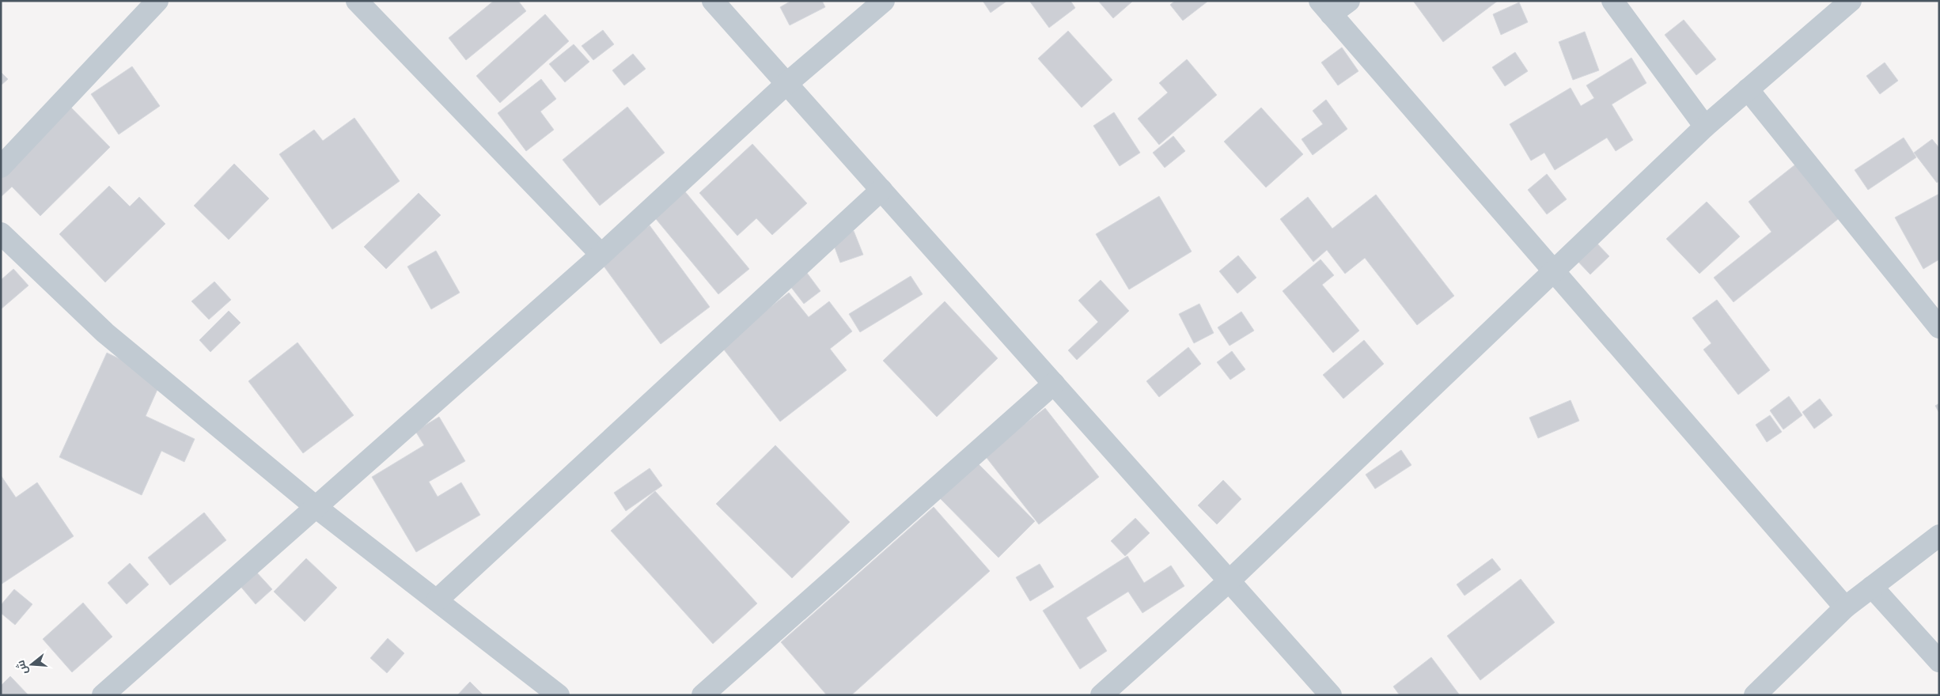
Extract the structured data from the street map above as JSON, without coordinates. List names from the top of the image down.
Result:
{
  "north": "left"
}
